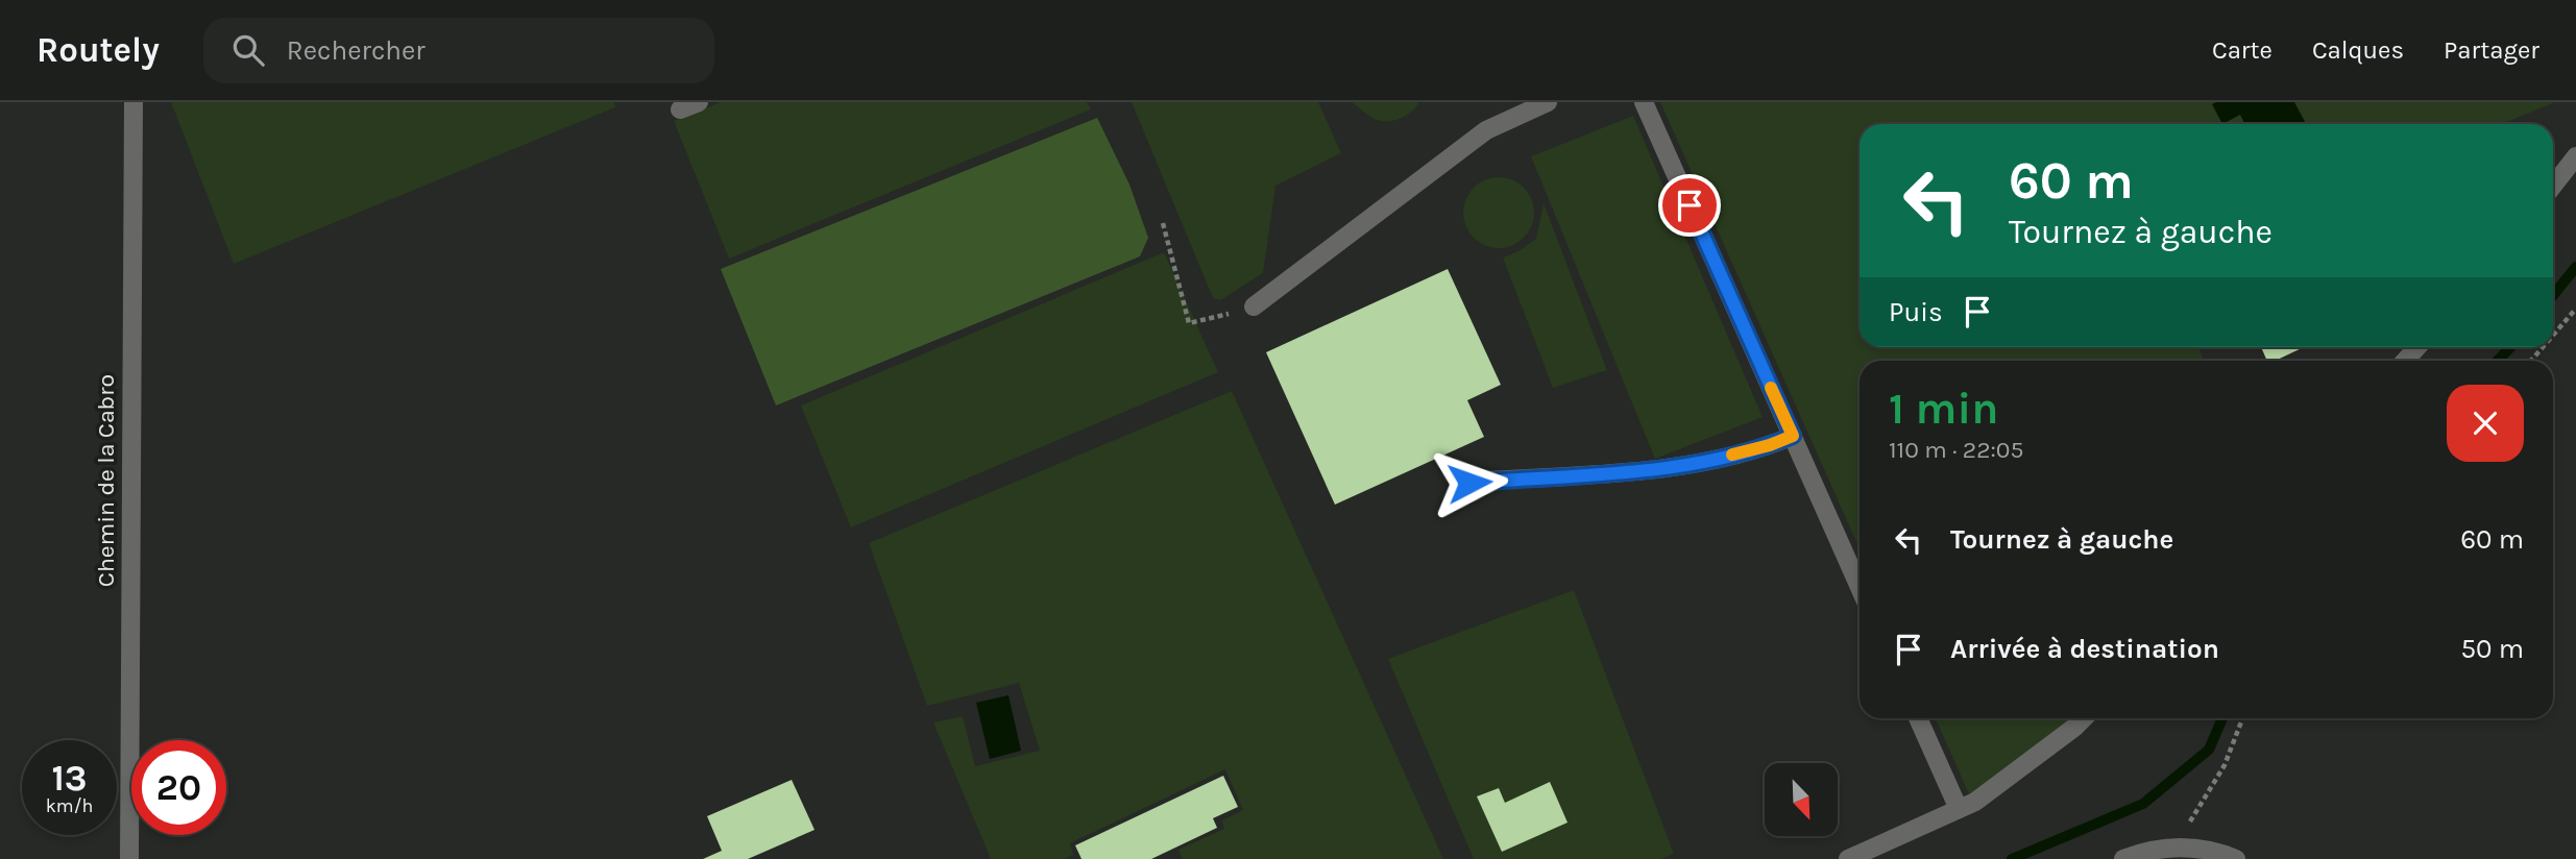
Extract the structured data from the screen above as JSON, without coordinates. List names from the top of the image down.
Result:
{
  "streets": {
    "street": ["Chemin de la Cabro"]
  },
  "north": "bottom right",
  "page": {
    "header": "Routely",
    "search": "Rechercher",
    "nav": ["Carte", "Calques", "Partager"],
    "turn": ["60 m", "Tournez à gauche"],
    "then": "Puis",
    "heading": ["1 min", "110 m · 22:05"],
    "list": [
      {
        "name": "Tournez à gauche",
        "value": "60 m"
      },
      {
        "name": "Arrivée à destination",
        "value": "50 m"
      }
    ],
    "speed": "13 km/h",
    "limit": "20"
  }
}
